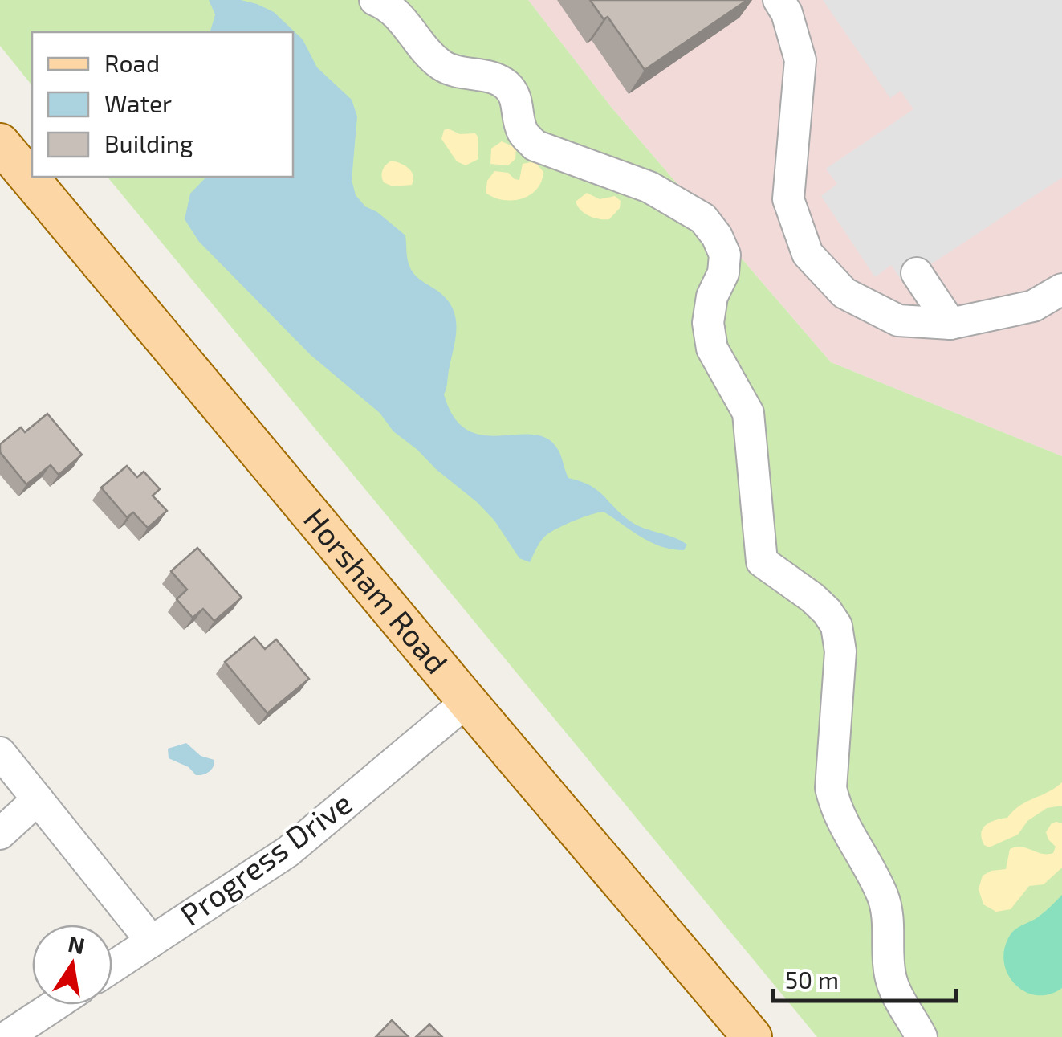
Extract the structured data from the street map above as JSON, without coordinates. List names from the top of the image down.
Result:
{
  "streets": {
    "main road": ["Horsham Road"],
    "street": ["Progress Drive"]
  },
  "crossings": [
    ["Horsham Road", "Progress Drive"]
  ],
  "legend": ["Road", "Water", "Building"],
  "scale_bar": "50 m",
  "north": "top"
}
